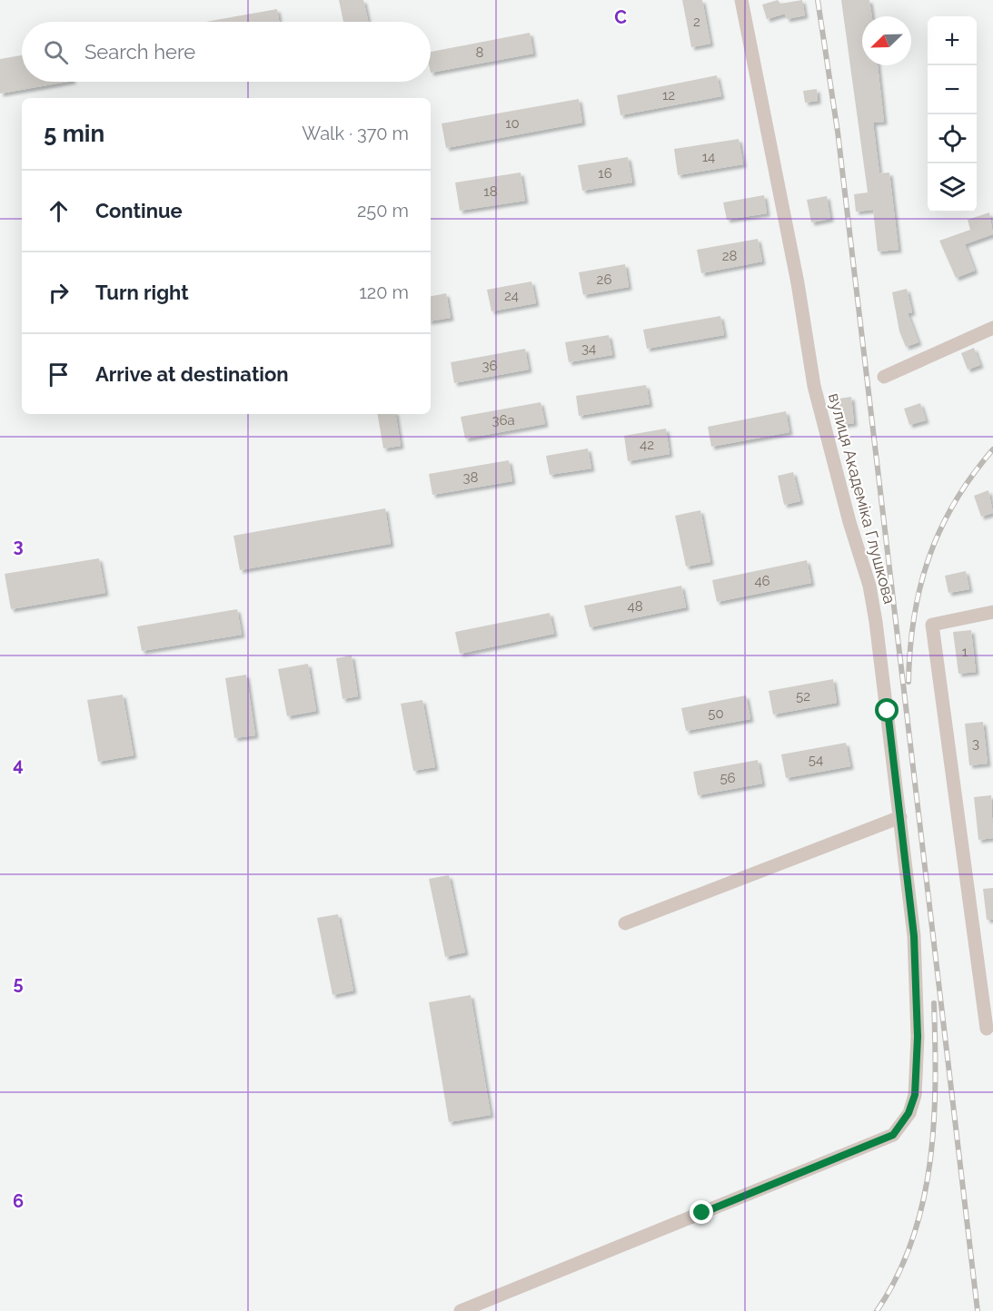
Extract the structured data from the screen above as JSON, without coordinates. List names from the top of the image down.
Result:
{
  "streets": {
    "street": ["вулиця Академіка Глушкова"]
  },
  "house_numbers": [
    "2",
    "8",
    "12",
    "10",
    "14",
    "16",
    "18",
    "28",
    "26",
    "24",
    "34",
    "36",
    "36а",
    "42",
    "38",
    "46",
    "48",
    "1",
    "52",
    "50",
    "3",
    "54",
    "56"
  ],
  "north": "bottom left",
  "page": {
    "map_buttons": ["+", "−"],
    "search": "Search here",
    "heading": ["5 min", "Walk · 370 m"],
    "list": [
      ["Continue", "250 m"],
      ["Turn right", "120 m"],
      "Arrive at destination"
    ]
  },
  "grid": {
    "columns": ["C"],
    "rows": [
      "3",
      "4",
      "5",
      "6"
    ]
  }
}
